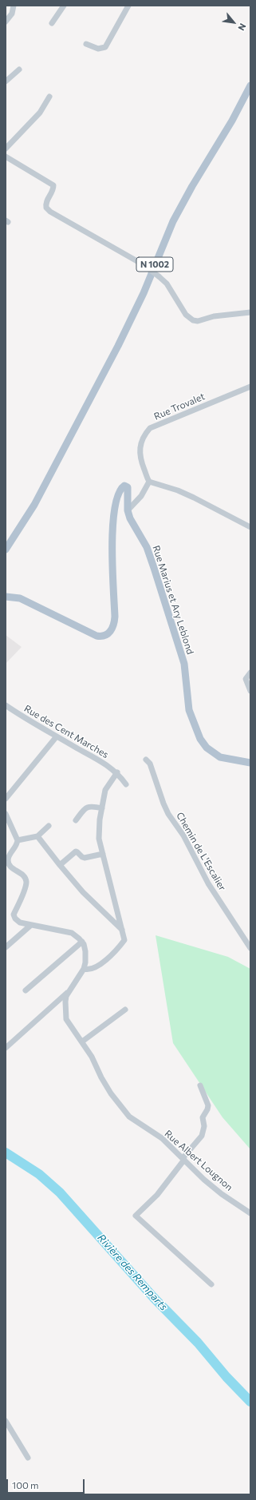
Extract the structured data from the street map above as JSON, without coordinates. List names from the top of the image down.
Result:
{
  "streets": {
    "main road": ["N 1002", "Rue Marius et Ary Leblond"],
    "street": [
      "Rue Trovalet",
      "Rue des Cent Marches",
      "Chemin de L'Escalier",
      "Rue Albert Lougnon"
    ]
  },
  "water": ["Rivière des Remparts"],
  "scale_bar": "100 m",
  "north": "bottom right"
}
